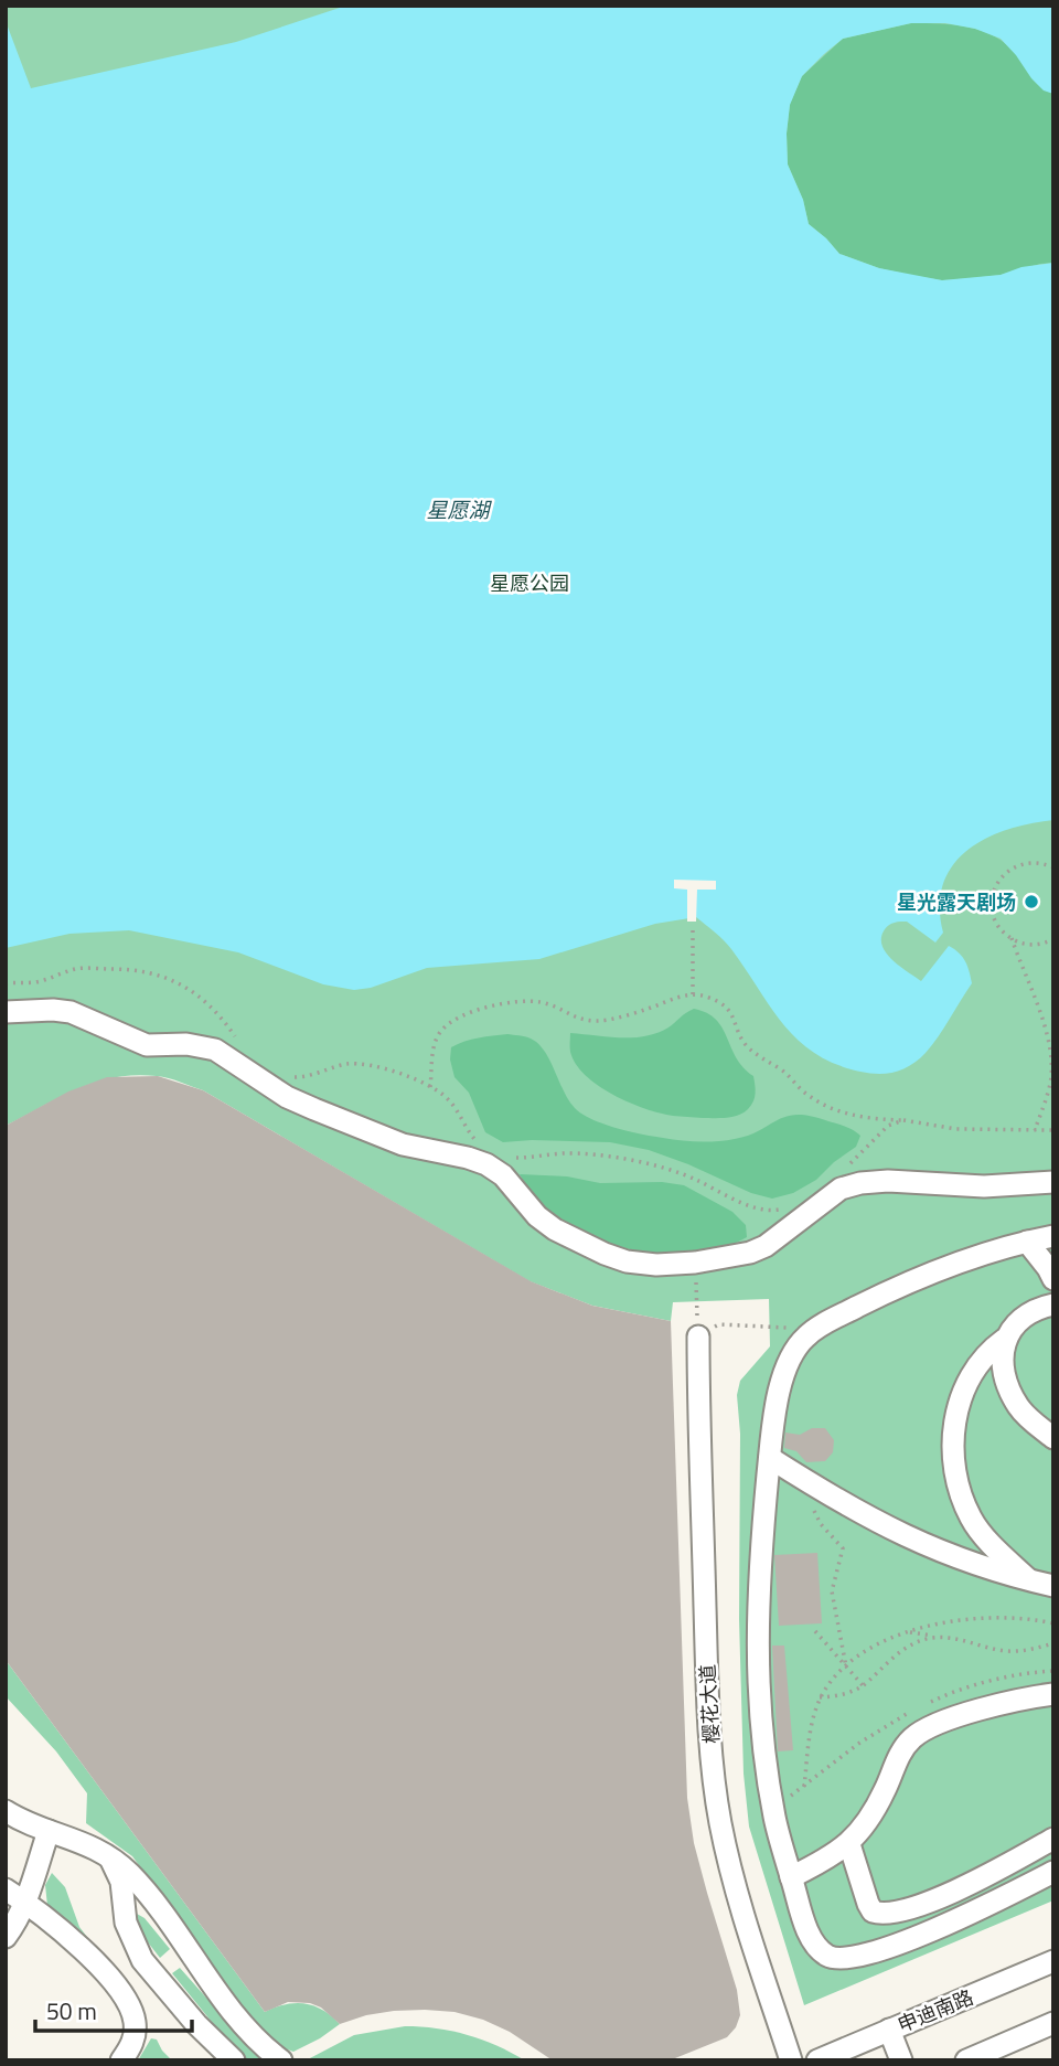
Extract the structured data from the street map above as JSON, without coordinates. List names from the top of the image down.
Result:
{
  "streets": {
    "street": ["樱花大道", "申迪南路"]
  },
  "water": ["星愿湖"],
  "parks": ["星愿公园"],
  "places": ["星光露天剧场"],
  "scale_bar": "50 m"
}
